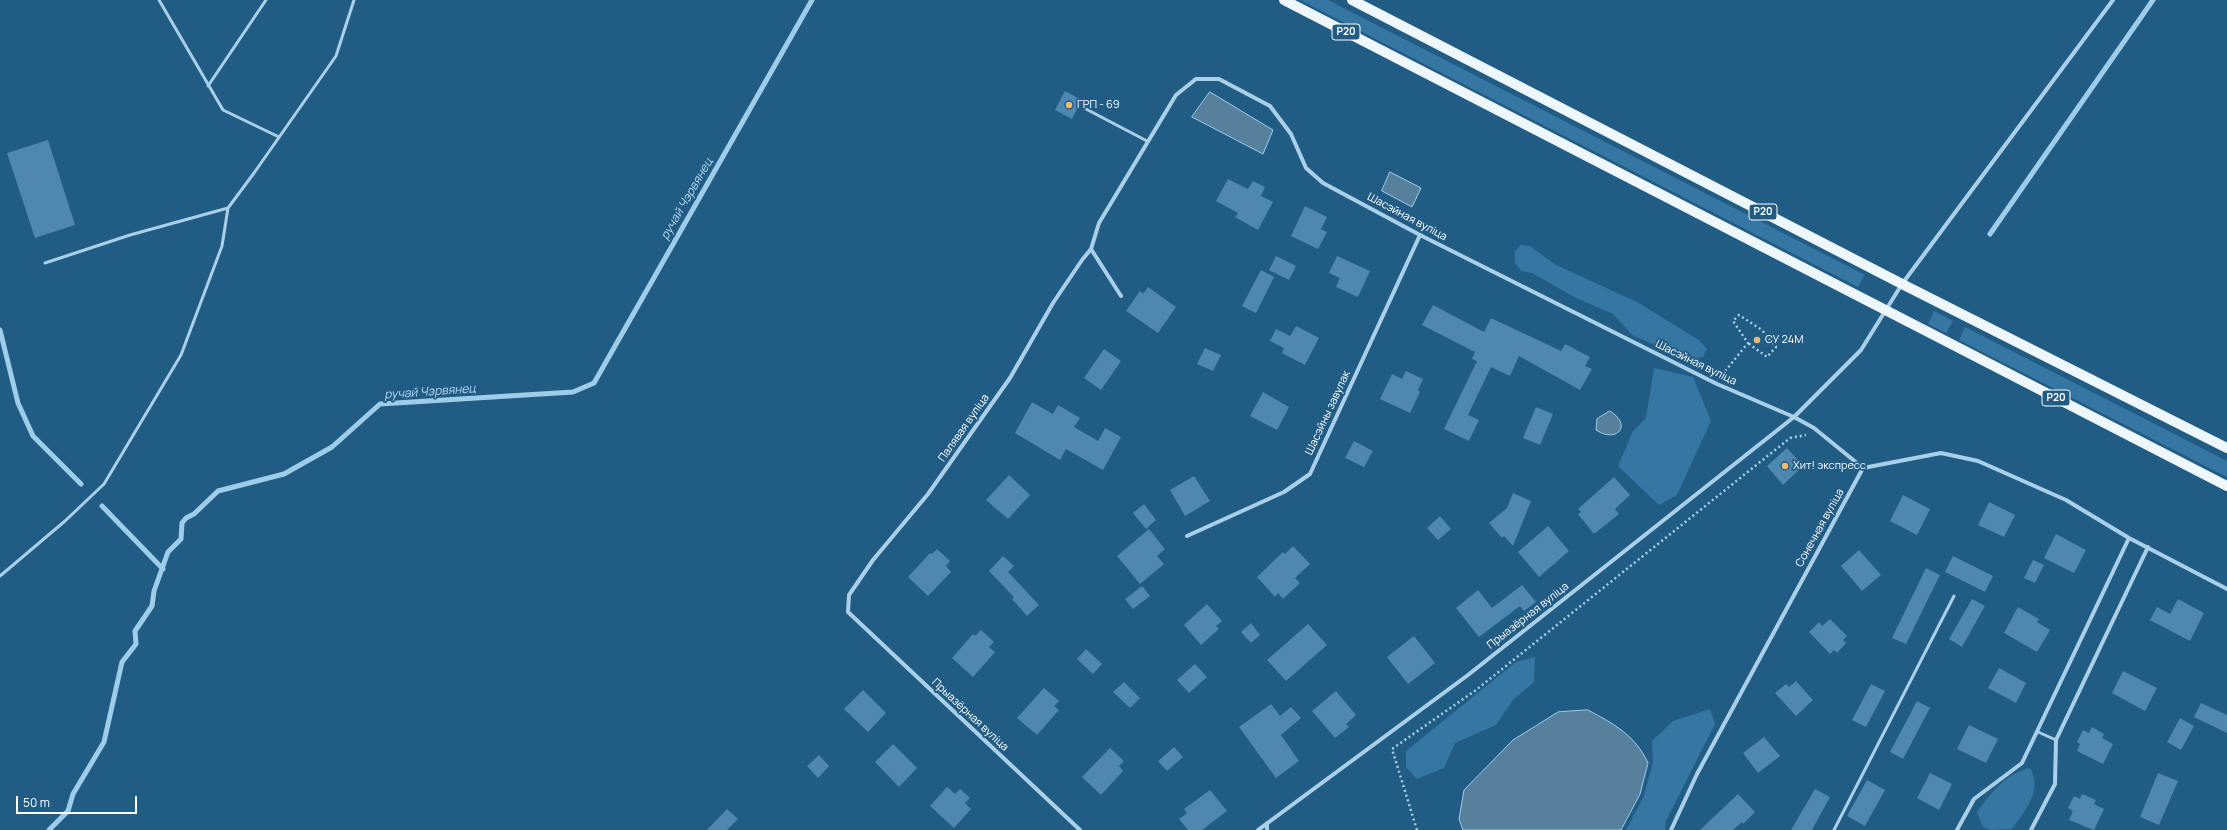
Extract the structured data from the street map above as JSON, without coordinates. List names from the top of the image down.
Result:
{
  "streets": {
    "main road": ["Р20"],
    "street": [
      "Шасэйная вуліца",
      "Шасэйны завулак",
      "Палявая вуліца",
      "Сонечная вуліца",
      "Прыазёрная вуліца"
    ]
  },
  "crossings": [
    ["Р20", "Прыазёрная вуліца"],
    ["Шасэйная вуліца", "Шасэйны завулак"],
    ["Шасэйная вуліца", "Палявая вуліца"],
    ["Шасэйная вуліца", "Сонечная вуліца"],
    ["Шасэйная вуліца", "Прыазёрная вуліца"],
    ["Палявая вуліца", "Прыазёрная вуліца"]
  ],
  "water": ["ручай Чэрвянец"],
  "places": ["ГРП - 69", "СУ 24М", "Хит! экспресс"],
  "scale_bar": "50 m"
}
